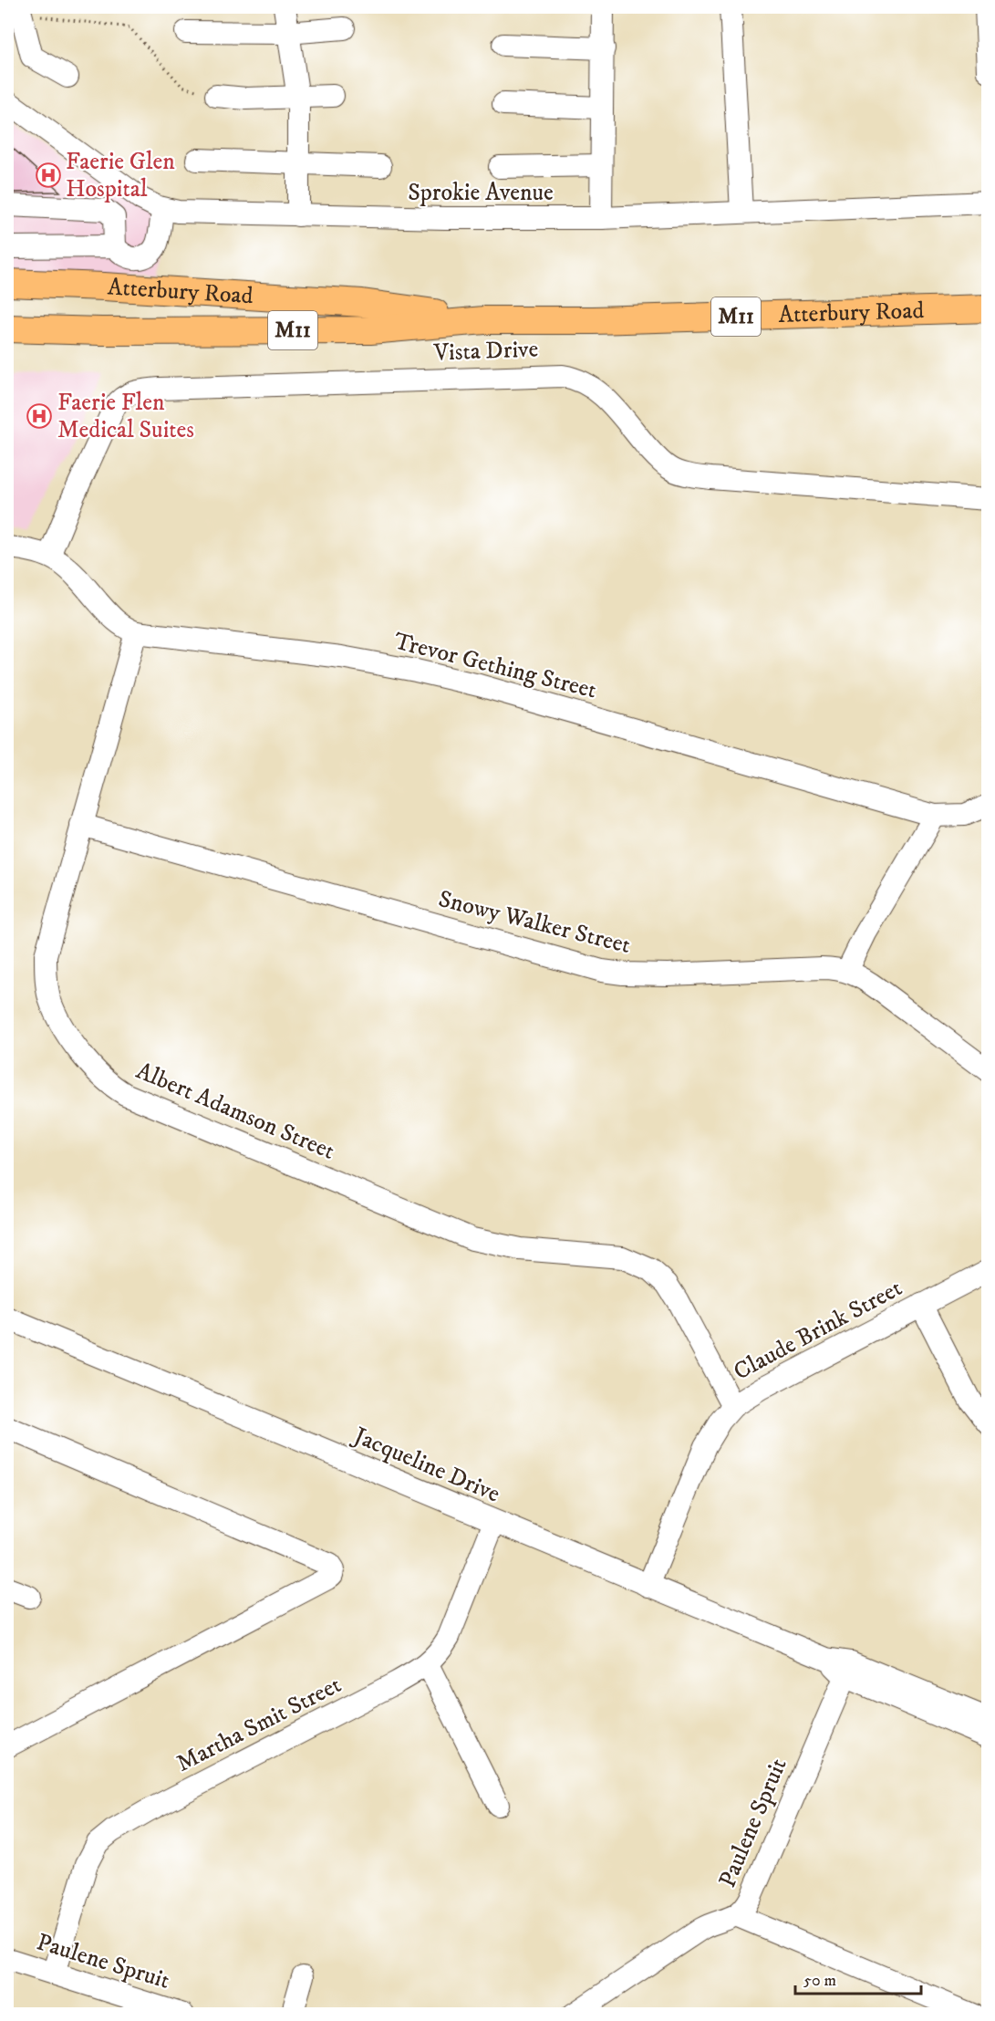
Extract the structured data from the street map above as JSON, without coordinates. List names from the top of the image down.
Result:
{
  "streets": {
    "main road": ["Atterbury Road", "M11"],
    "street": [
      "Sprokie Avenue",
      "Vista Drive",
      "Trevor Gething Street",
      "Snowy Walker Street",
      "Albert Adamson Street",
      "Claude Brink Street",
      "Jacqueline Drive",
      "Martha Smit Street",
      "Paulene Spruit"
    ]
  },
  "crossings": [
    ["Vista Drive", "Trevor Gething Street"],
    ["Trevor Gething Street", "Albert Adamson Street"],
    ["Snowy Walker Street", "Albert Adamson Street"],
    ["Albert Adamson Street", "Claude Brink Street"],
    ["Claude Brink Street", "Jacqueline Drive"],
    ["Jacqueline Drive", "Martha Smit Street"],
    ["Jacqueline Drive", "Paulene Spruit"],
    ["Martha Smit Street", "Paulene Spruit"]
  ],
  "places": {
    "hospital": ["Faerie Glen Hospital", "Faerie Flen Medical Suites"]
  },
  "scale_bar": "50 m"
}
